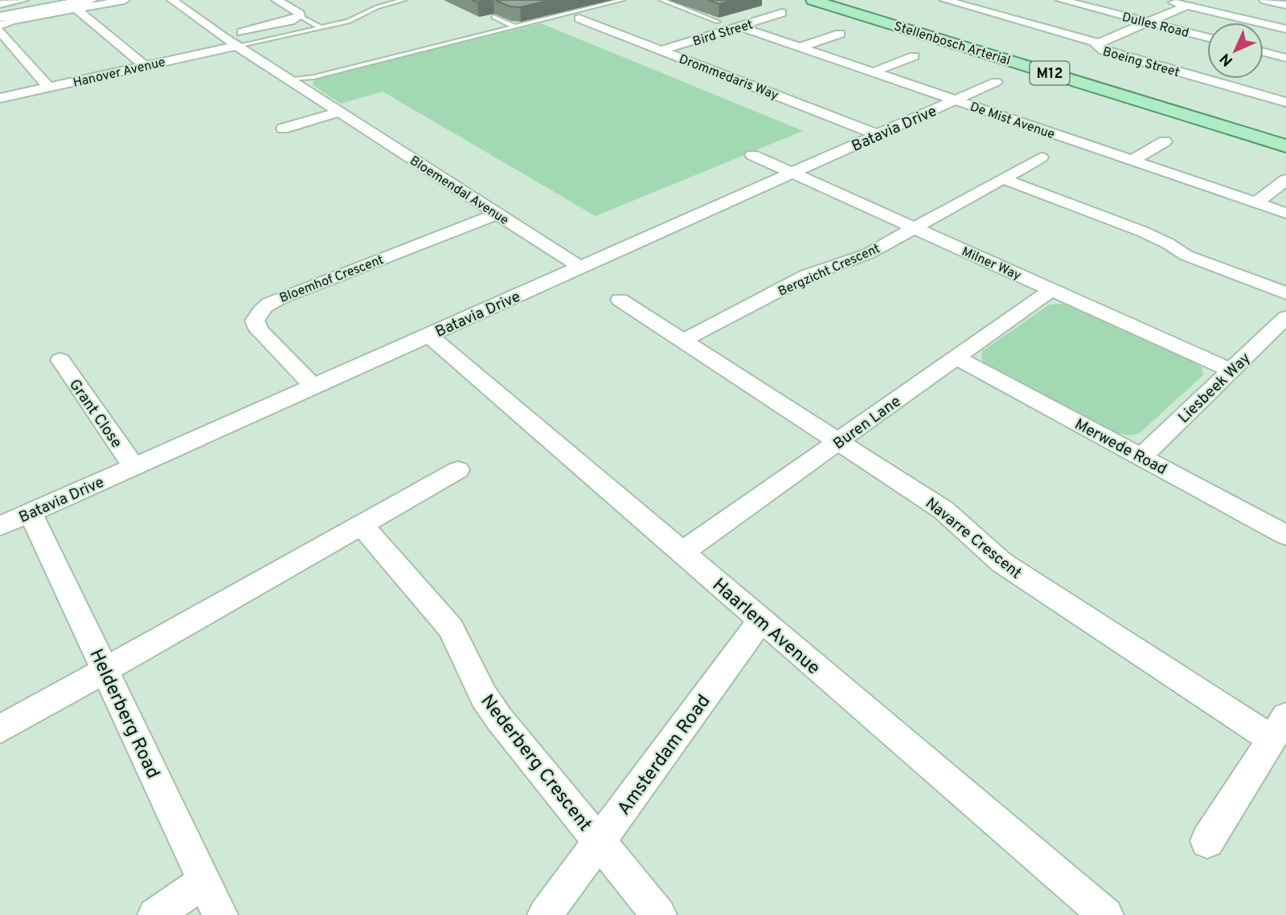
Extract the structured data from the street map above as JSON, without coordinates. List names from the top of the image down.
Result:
{
  "streets": {
    "main road": ["Stellenbosch Arterial", "M12"],
    "street": [
      "Dulles Road",
      "Bird Street",
      "Boeing Street",
      "Hanover Avenue",
      "Drommedaris Way",
      "De Mist Avenue",
      "Batavia Drive",
      "Bloemendal Avenue",
      "Milner Way",
      "Bergzicht Crescent",
      "Bloemhof Crescent",
      "Liesbeek Way",
      "Grant Close",
      "Buren Lane",
      "Merwede Road",
      "Navarre Crescent",
      "Haarlem Avenue",
      "Helderberg Road",
      "Amsterdam Road",
      "Nederberg Crescent"
    ]
  },
  "crossings": [
    ["Dulles Road", "Boeing Street"],
    ["Bird Street", "Drommedaris Way"],
    ["Bird Street", "De Mist Avenue"],
    ["Hanover Avenue", "Bloemendal Avenue"],
    ["Drommedaris Way", "Batavia Drive"],
    ["De Mist Avenue", "Batavia Drive"],
    ["Batavia Drive", "Bloemendal Avenue"],
    ["Batavia Drive", "Milner Way"],
    ["Batavia Drive", "Bloemhof Crescent"],
    ["Batavia Drive", "Grant Close"],
    ["Batavia Drive", "Haarlem Avenue"],
    ["Batavia Drive", "Helderberg Road"],
    ["Bloemendal Avenue", "Bloemhof Crescent"],
    ["Milner Way", "Bergzicht Crescent"],
    ["Milner Way", "Liesbeek Way"],
    ["Milner Way", "Buren Lane"],
    ["Bergzicht Crescent", "Navarre Crescent"],
    ["Liesbeek Way", "Merwede Road"],
    ["Buren Lane", "Merwede Road"],
    ["Buren Lane", "Navarre Crescent"],
    ["Buren Lane", "Haarlem Avenue"],
    ["Haarlem Avenue", "Amsterdam Road"],
    ["Amsterdam Road", "Nederberg Crescent"]
  ],
  "north": "bottom left"
}
